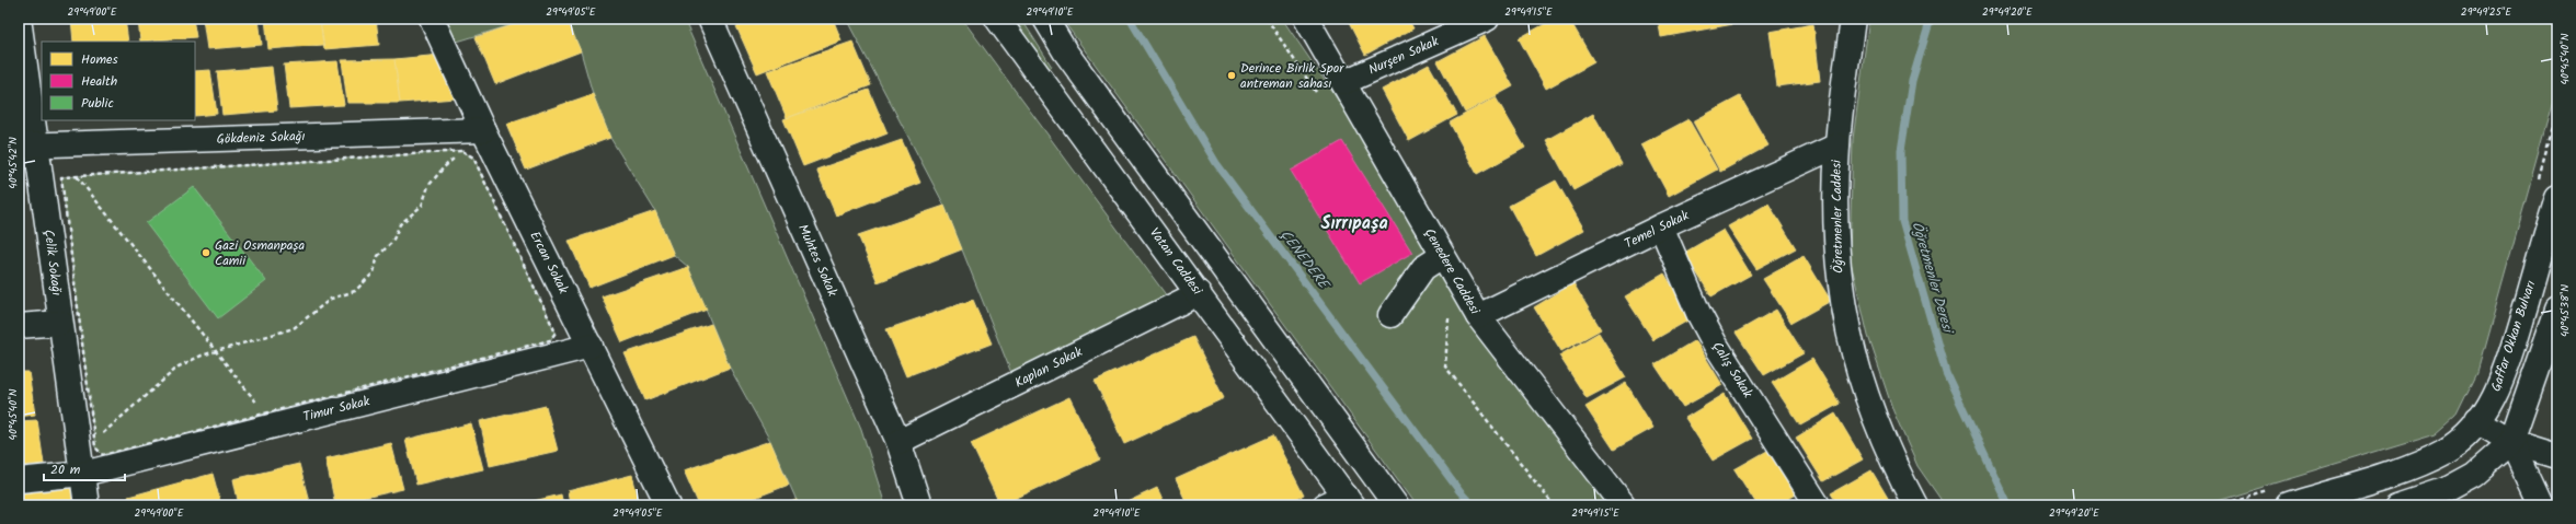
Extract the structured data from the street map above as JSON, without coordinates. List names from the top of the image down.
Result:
{
  "streets": {
    "street": [
      "Nurşen Sokak",
      "Gökdeniz Sokağı",
      "Öğretmenler Caddesi",
      "Temel Sokak",
      "Muhtes Sokak",
      "Vatan Caddesi",
      "Çelik Sokağı",
      "Ercan Sokak",
      "Çenedere Caddesi",
      "Gaffar Okkan Bulvarı",
      "Kaplan Sokak",
      "Çalış Sokak",
      "Timur Sokak"
    ]
  },
  "crossings": [
    ["Nurşen Sokak", "Çenedere Caddesi"],
    ["Gökdeniz Sokağı", "Çelik Sokağı"],
    ["Gökdeniz Sokağı", "Ercan Sokak"],
    ["Öğretmenler Caddesi", "Temel Sokak"],
    ["Temel Sokak", "Çenedere Caddesi"],
    ["Temel Sokak", "Çalış Sokak"],
    ["Muhtes Sokak", "Kaplan Sokak"],
    ["Vatan Caddesi", "Kaplan Sokak"],
    ["Çelik Sokağı", "Timur Sokak"],
    ["Ercan Sokak", "Timur Sokak"]
  ],
  "districts": ["Sırrıpaşa"],
  "water": ["ÇENEDERE", "Öğretmenler Deresi"],
  "places": ["Derince Birlik Spor antreman sahası", "Gazi Osmanpaşa Camii"],
  "legend": ["Homes", "Health", "Public"],
  "scale_bar": "20 m",
  "coordinates": [
    "29°49'00\"E",
    "29°49'05\"E",
    "29°49'10\"E",
    "29°49'15\"E",
    "29°49'20\"E",
    "29°49'25\"E",
    "40°45'40\"N",
    "40°45'42\"N",
    "40°45'38\"N"
  ]
}
